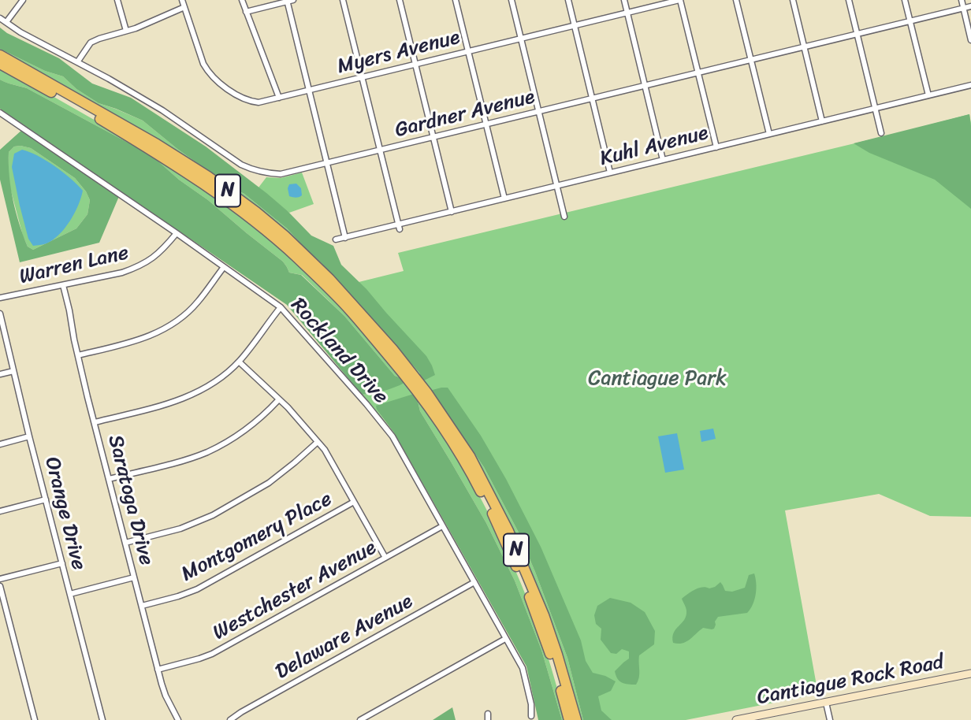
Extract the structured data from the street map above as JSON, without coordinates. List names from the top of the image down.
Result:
{
  "streets": {
    "highway": ["N"],
    "main road": ["Cantiague Rock Road"],
    "street": [
      "Myers Avenue",
      "Gardner Avenue",
      "Kuhl Avenue",
      "Warren Lane",
      "Rockland Drive",
      "Saratoga Drive",
      "Orange Drive",
      "Montgomery Place",
      "Westchester Avenue",
      "Delaware Avenue"
    ]
  },
  "crossings": [
    ["Warren Lane", "Rockland Drive"],
    ["Warren Lane", "Saratoga Drive"],
    ["Rockland Drive", "Westchester Avenue"],
    ["Rockland Drive", "Delaware Avenue"],
    ["Saratoga Drive", "Montgomery Place"],
    ["Saratoga Drive", "Westchester Avenue"]
  ],
  "parks": ["Cantiague Park"]
}
